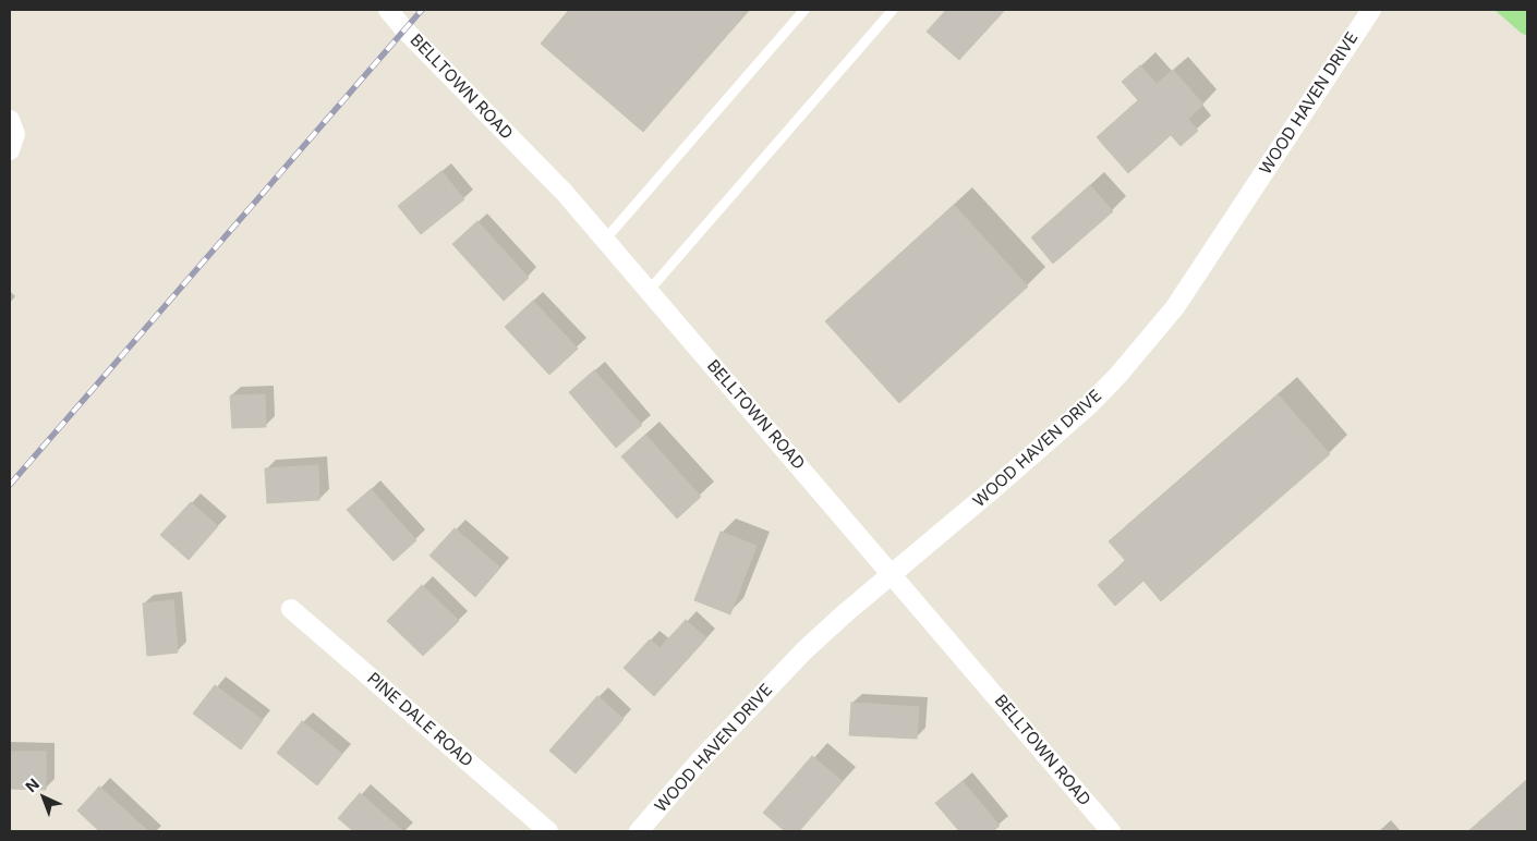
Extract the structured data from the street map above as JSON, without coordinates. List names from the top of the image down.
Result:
{
  "streets": {
    "street": ["BELLTOWN ROAD", "WOOD HAVEN DRIVE", "PINE DALE ROAD"]
  },
  "crossings": [
    ["BELLTOWN ROAD", "WOOD HAVEN DRIVE"]
  ],
  "north": "top left"
}
